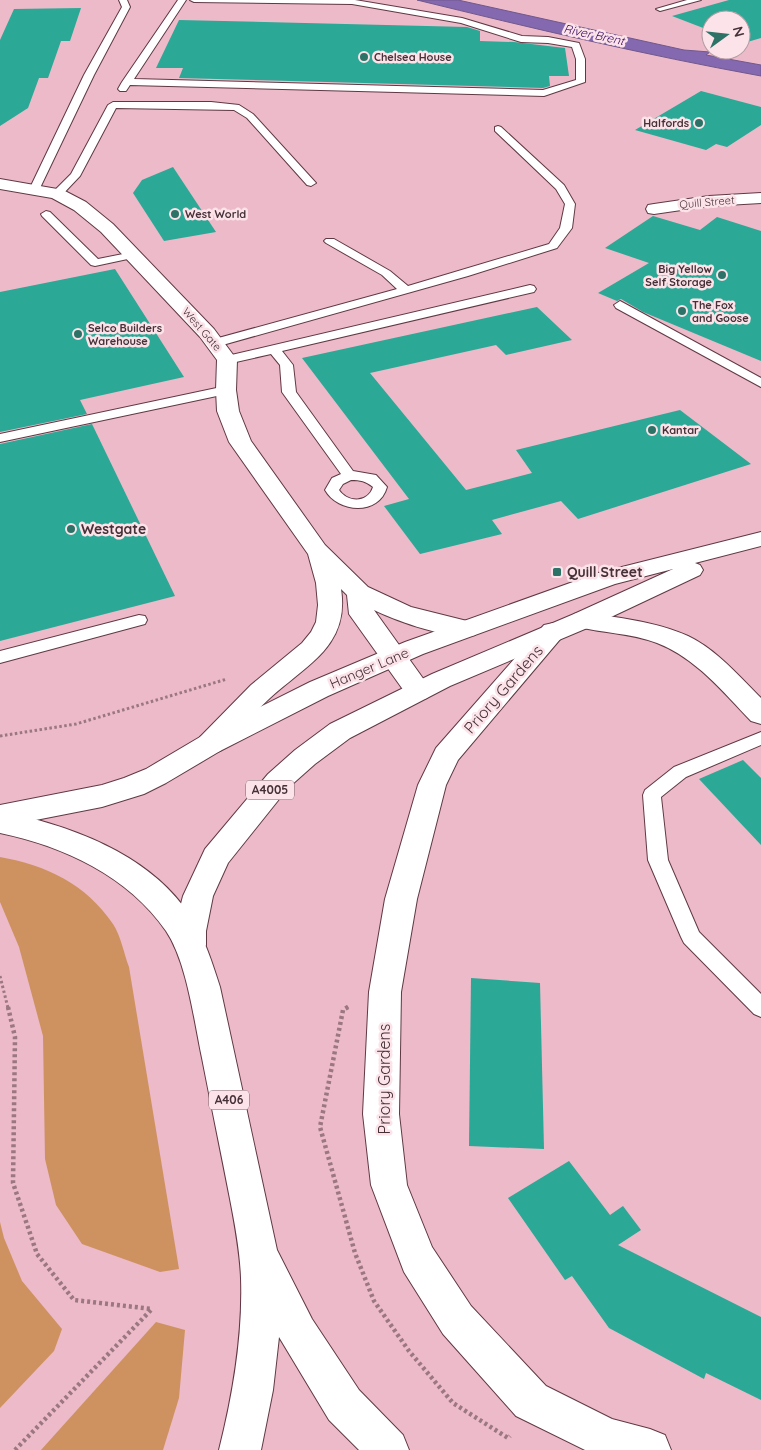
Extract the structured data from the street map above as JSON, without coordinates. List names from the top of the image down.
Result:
{
  "streets": {
    "main road": [
      "Quill Street",
      "West Gate",
      "Hanger Lane",
      "Priory Gardens",
      "A4005",
      "A406"
    ]
  },
  "crossings": [
    ["West Gate", "Hanger Lane"],
    ["Hanger Lane", "Priory Gardens"],
    ["Hanger Lane", "A406"]
  ],
  "water": ["River Brent"],
  "places": {
    "other": [
      "Chelsea House",
      "Halfords",
      "West World",
      "Big Yellow Self Storage",
      "The Fox and Goose",
      "Selco Builders Warehouse",
      "Kantar",
      "Westgate"
    ],
    "transit": ["Quill Street"]
  },
  "north": "right"
}
